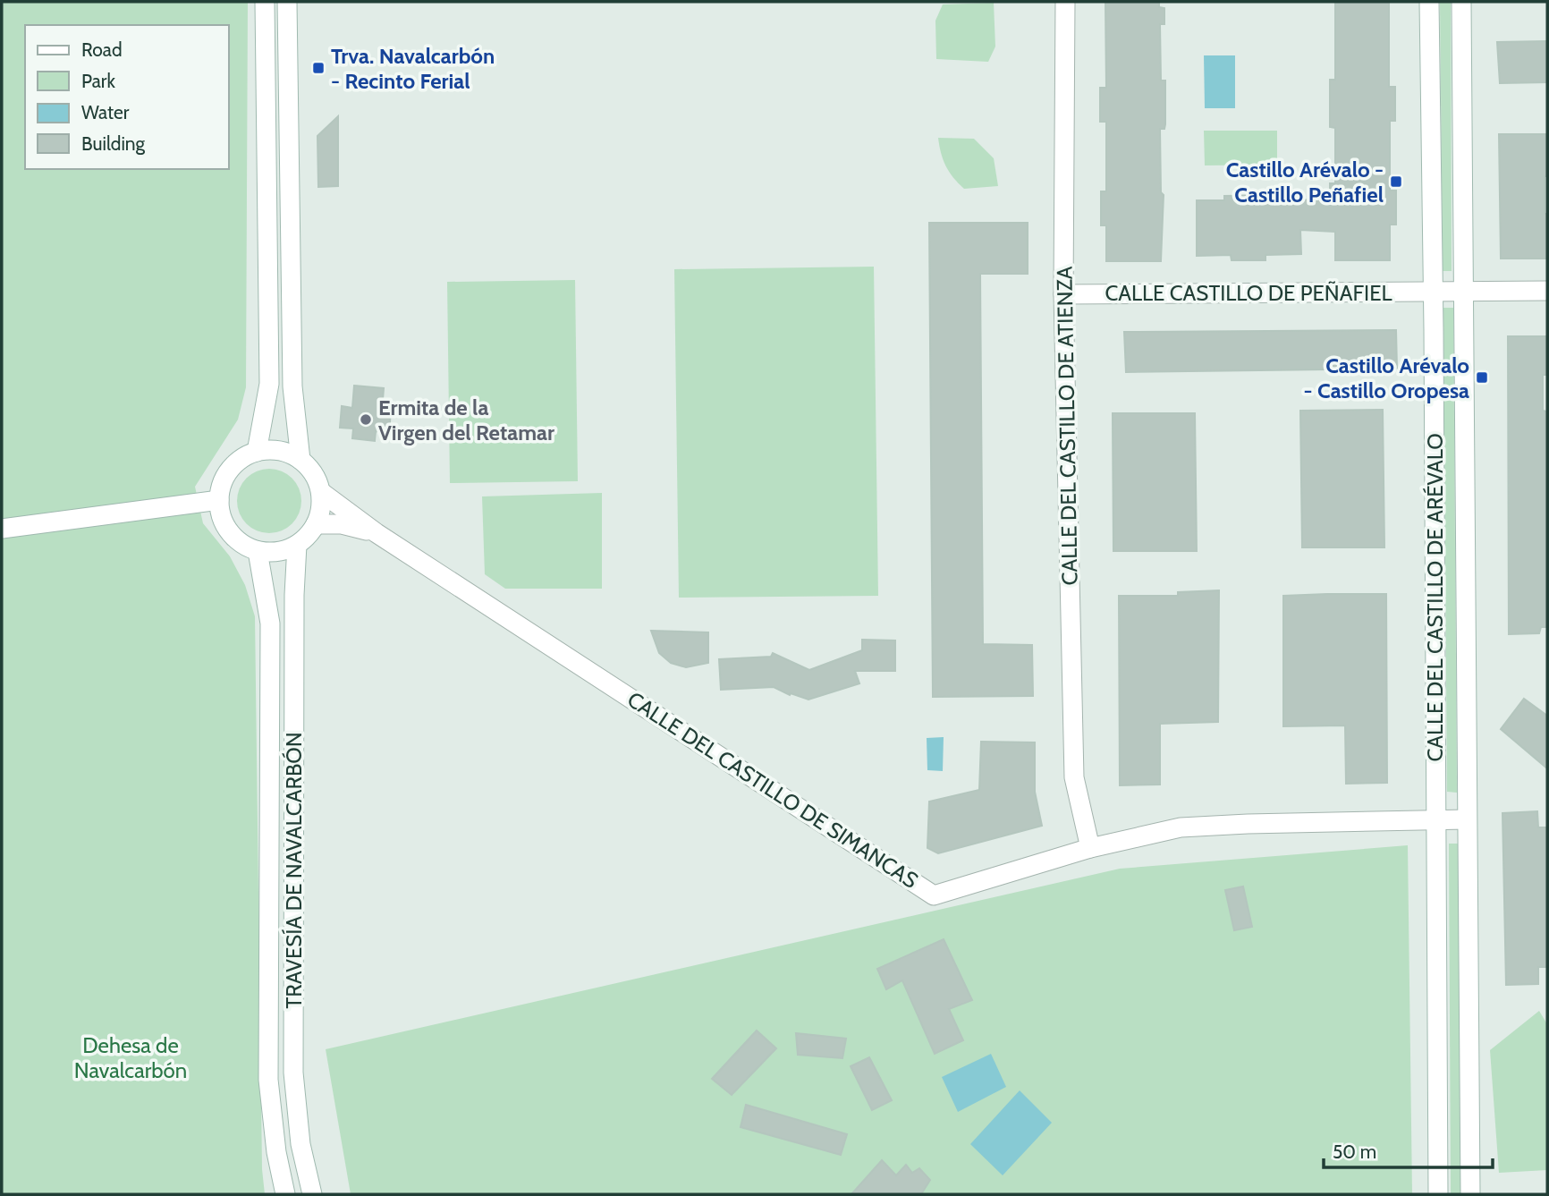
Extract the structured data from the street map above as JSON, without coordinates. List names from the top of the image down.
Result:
{
  "streets": {
    "street": [
      "CALLE CASTILLO DE PEÑAFIEL",
      "CALLE DEL CASTILLO DE ATIENZA",
      "CALLE DEL CASTILLO DE ARÉVALO",
      "CALLE DEL CASTILLO DE SIMANCAS",
      "TRAVESÍA DE NAVALCARBÓN"
    ]
  },
  "crossings": [
    ["CALLE CASTILLO DE PEÑAFIEL", "CALLE DEL CASTILLO DE ATIENZA"],
    ["CALLE CASTILLO DE PEÑAFIEL", "CALLE DEL CASTILLO DE ARÉVALO"],
    ["CALLE DEL CASTILLO DE ATIENZA", "CALLE DEL CASTILLO DE SIMANCAS"],
    ["CALLE DEL CASTILLO DE ARÉVALO", "CALLE DEL CASTILLO DE SIMANCAS"],
    ["CALLE DEL CASTILLO DE SIMANCAS", "TRAVESÍA DE NAVALCARBÓN"]
  ],
  "parks": ["Dehesa de Navalcarbón"],
  "places": {
    "transit": ["Trva. Navalcarbón - Recinto Ferial", "Castillo Arévalo - Castillo Peñafiel", "Castillo Arévalo - Castillo Oropesa"],
    "other": ["Ermita de la Virgen del Retamar"]
  },
  "legend": [
    "Road",
    "Park",
    "Water",
    "Building"
  ],
  "scale_bar": "50 m"
}
